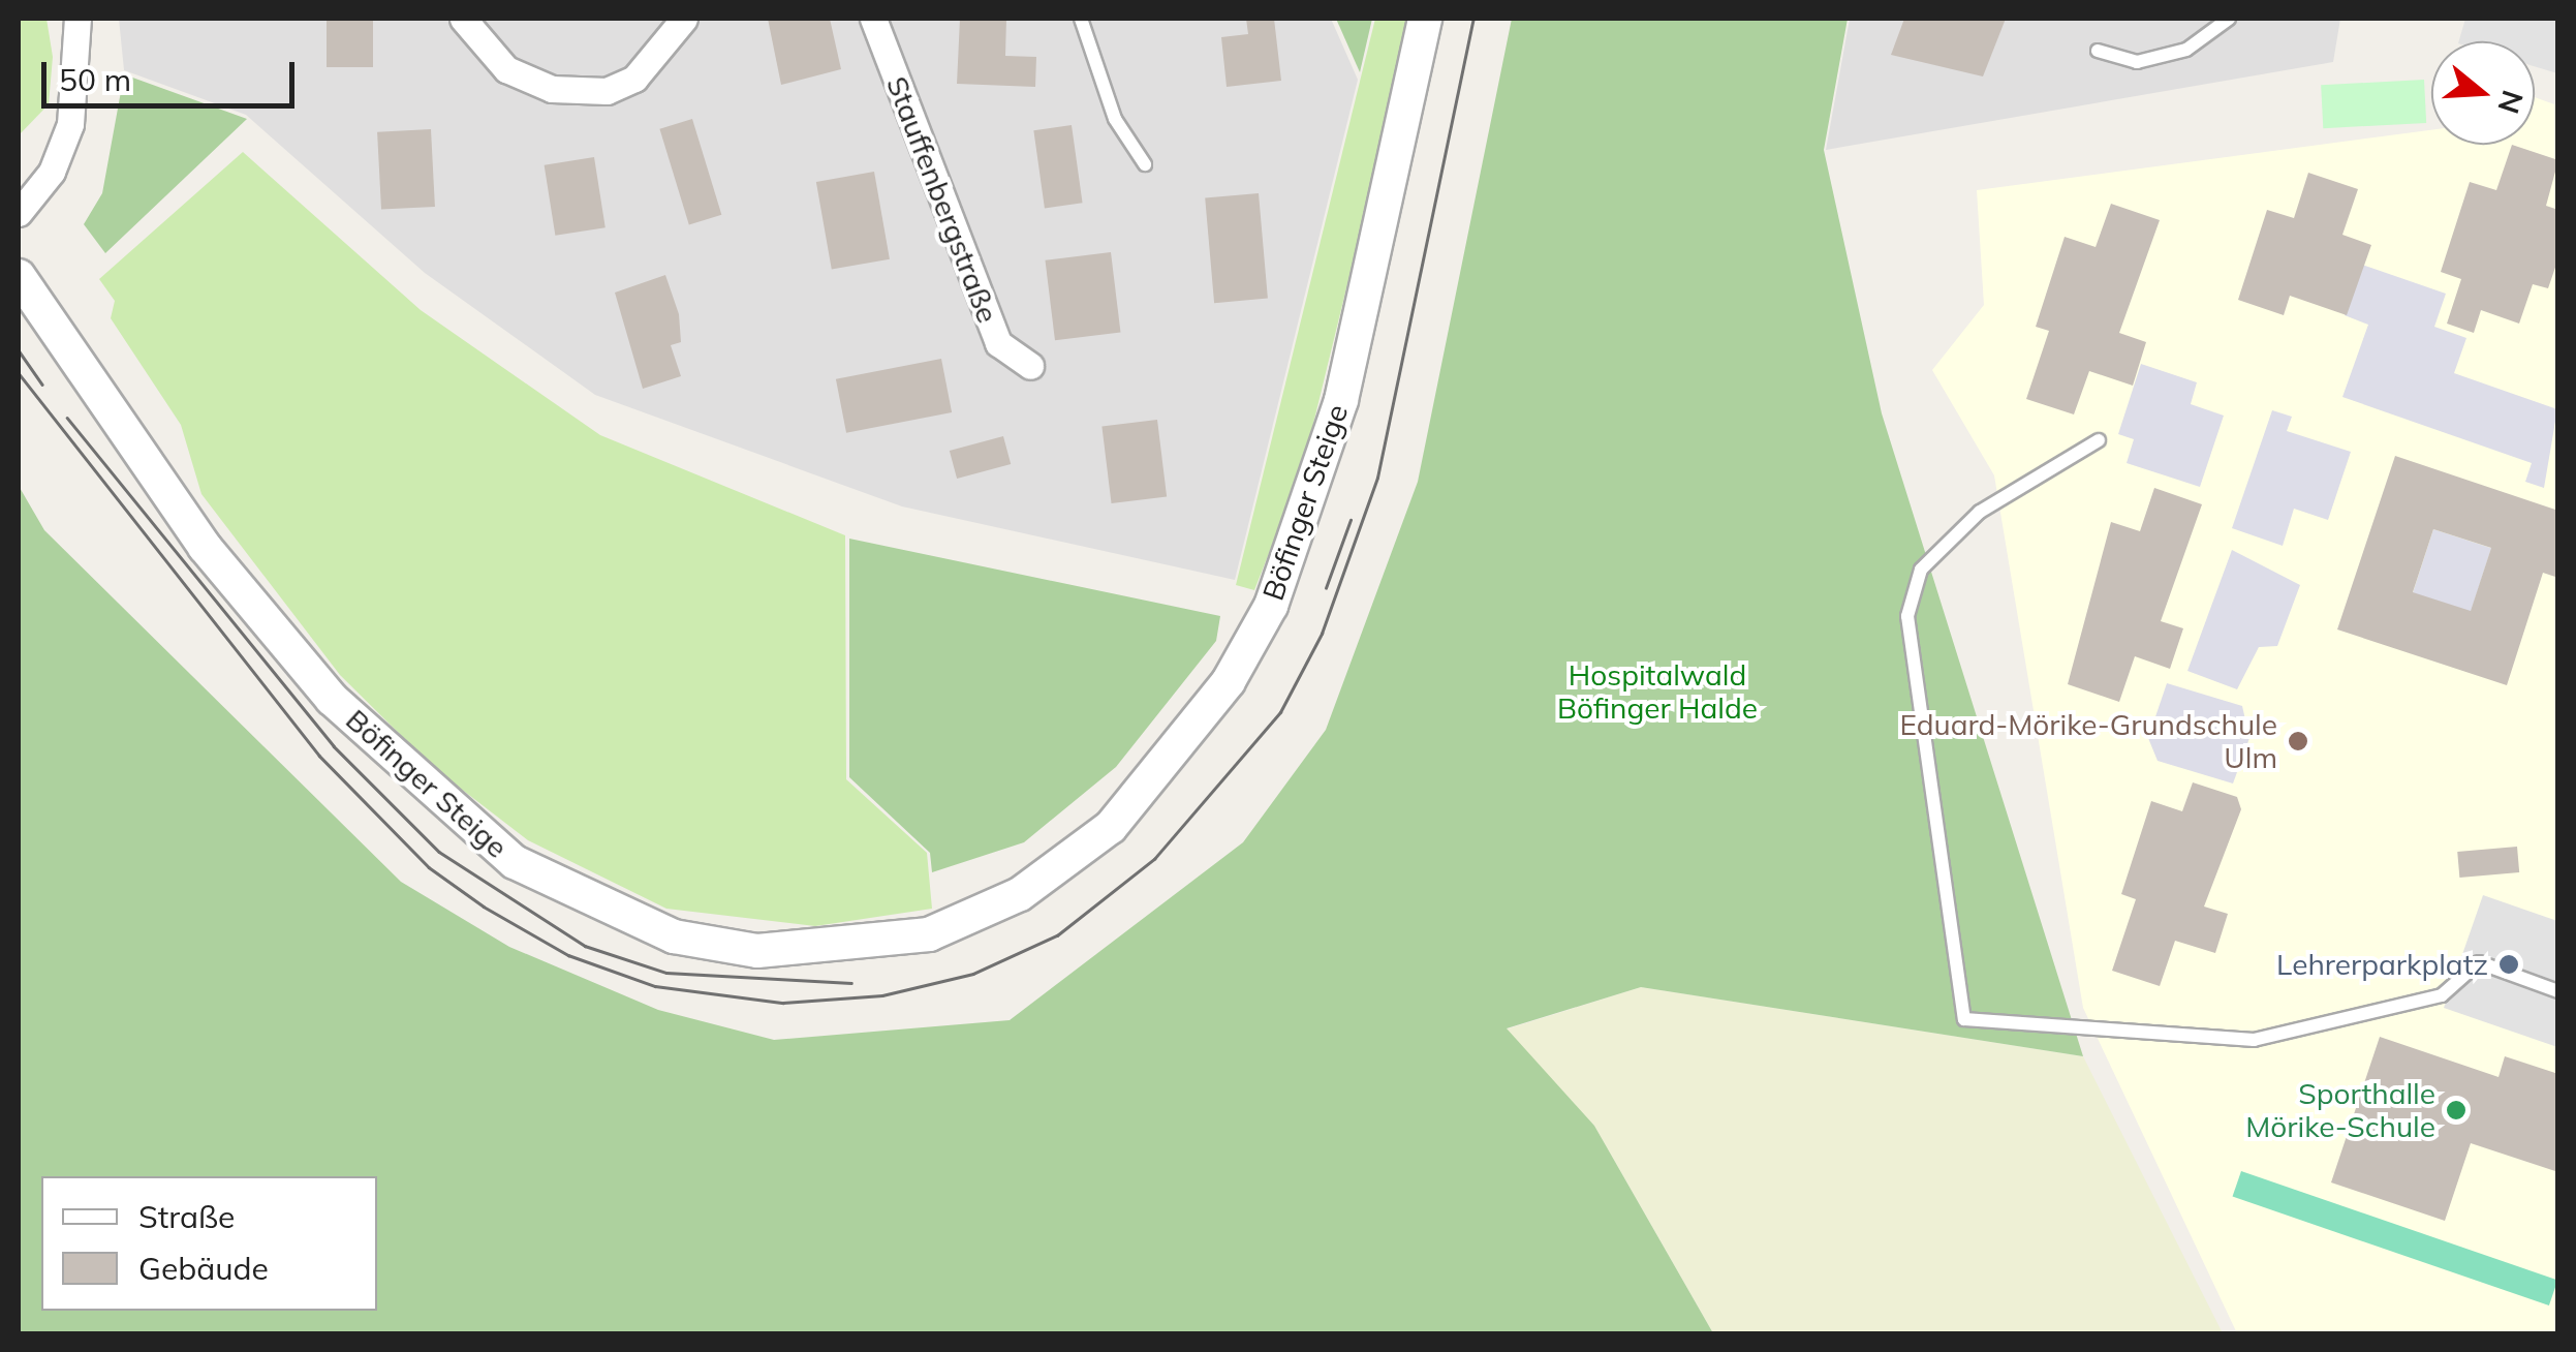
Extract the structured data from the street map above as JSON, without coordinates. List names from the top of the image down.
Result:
{
  "streets": {
    "street": ["Stauffenbergstraße", "Böfinger Steige"]
  },
  "parks": ["Hospitalwald Böfinger Halde"],
  "places": ["Eduard-Mörike-Grundschule Ulm", "Lehrerparkplatz", "Sporthalle Mörike-Schule"],
  "legend": ["Straße", "Gebäude"],
  "scale_bar": "50 m",
  "north": "right"
}
